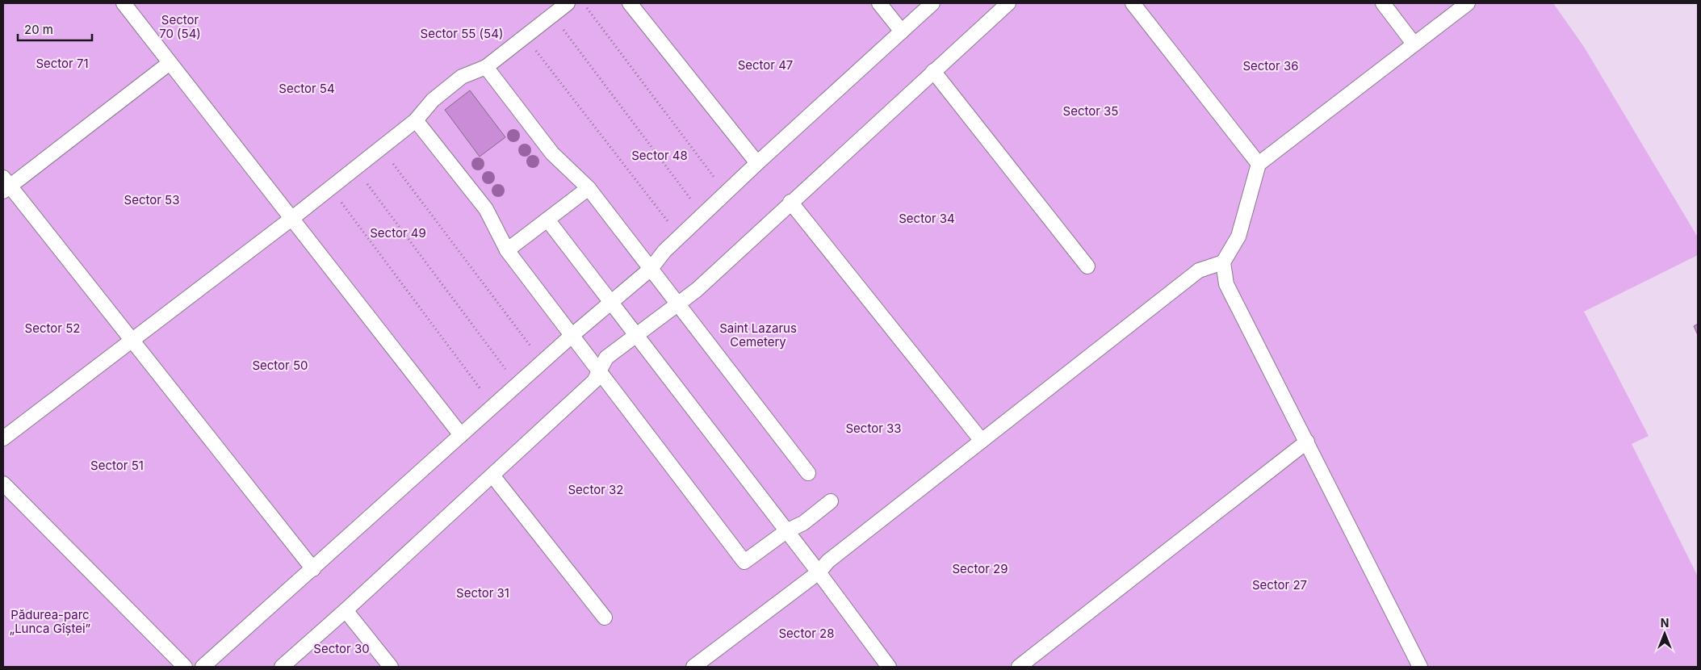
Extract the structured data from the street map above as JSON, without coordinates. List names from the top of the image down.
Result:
{
  "parks": [
    "Sector 70 (54)",
    "Sector 55 (54)",
    "Sector 71",
    "Sector 47",
    "Sector 36",
    "Sector 54",
    "Sector 35",
    "Sector 48",
    "Sector 53",
    "Sector 34",
    "Sector 49",
    "Sector 52",
    "Saint Lazarus Cemetery",
    "Sector 50",
    "Sector 33",
    "Sector 51",
    "Sector 32",
    "Sector 29",
    "Sector 27",
    "Sector 31",
    "Pădurea-parc „Lunca Gîștei”",
    "Sector 28",
    "Sector 30"
  ],
  "scale_bar": "20 m",
  "north": "top"
}
